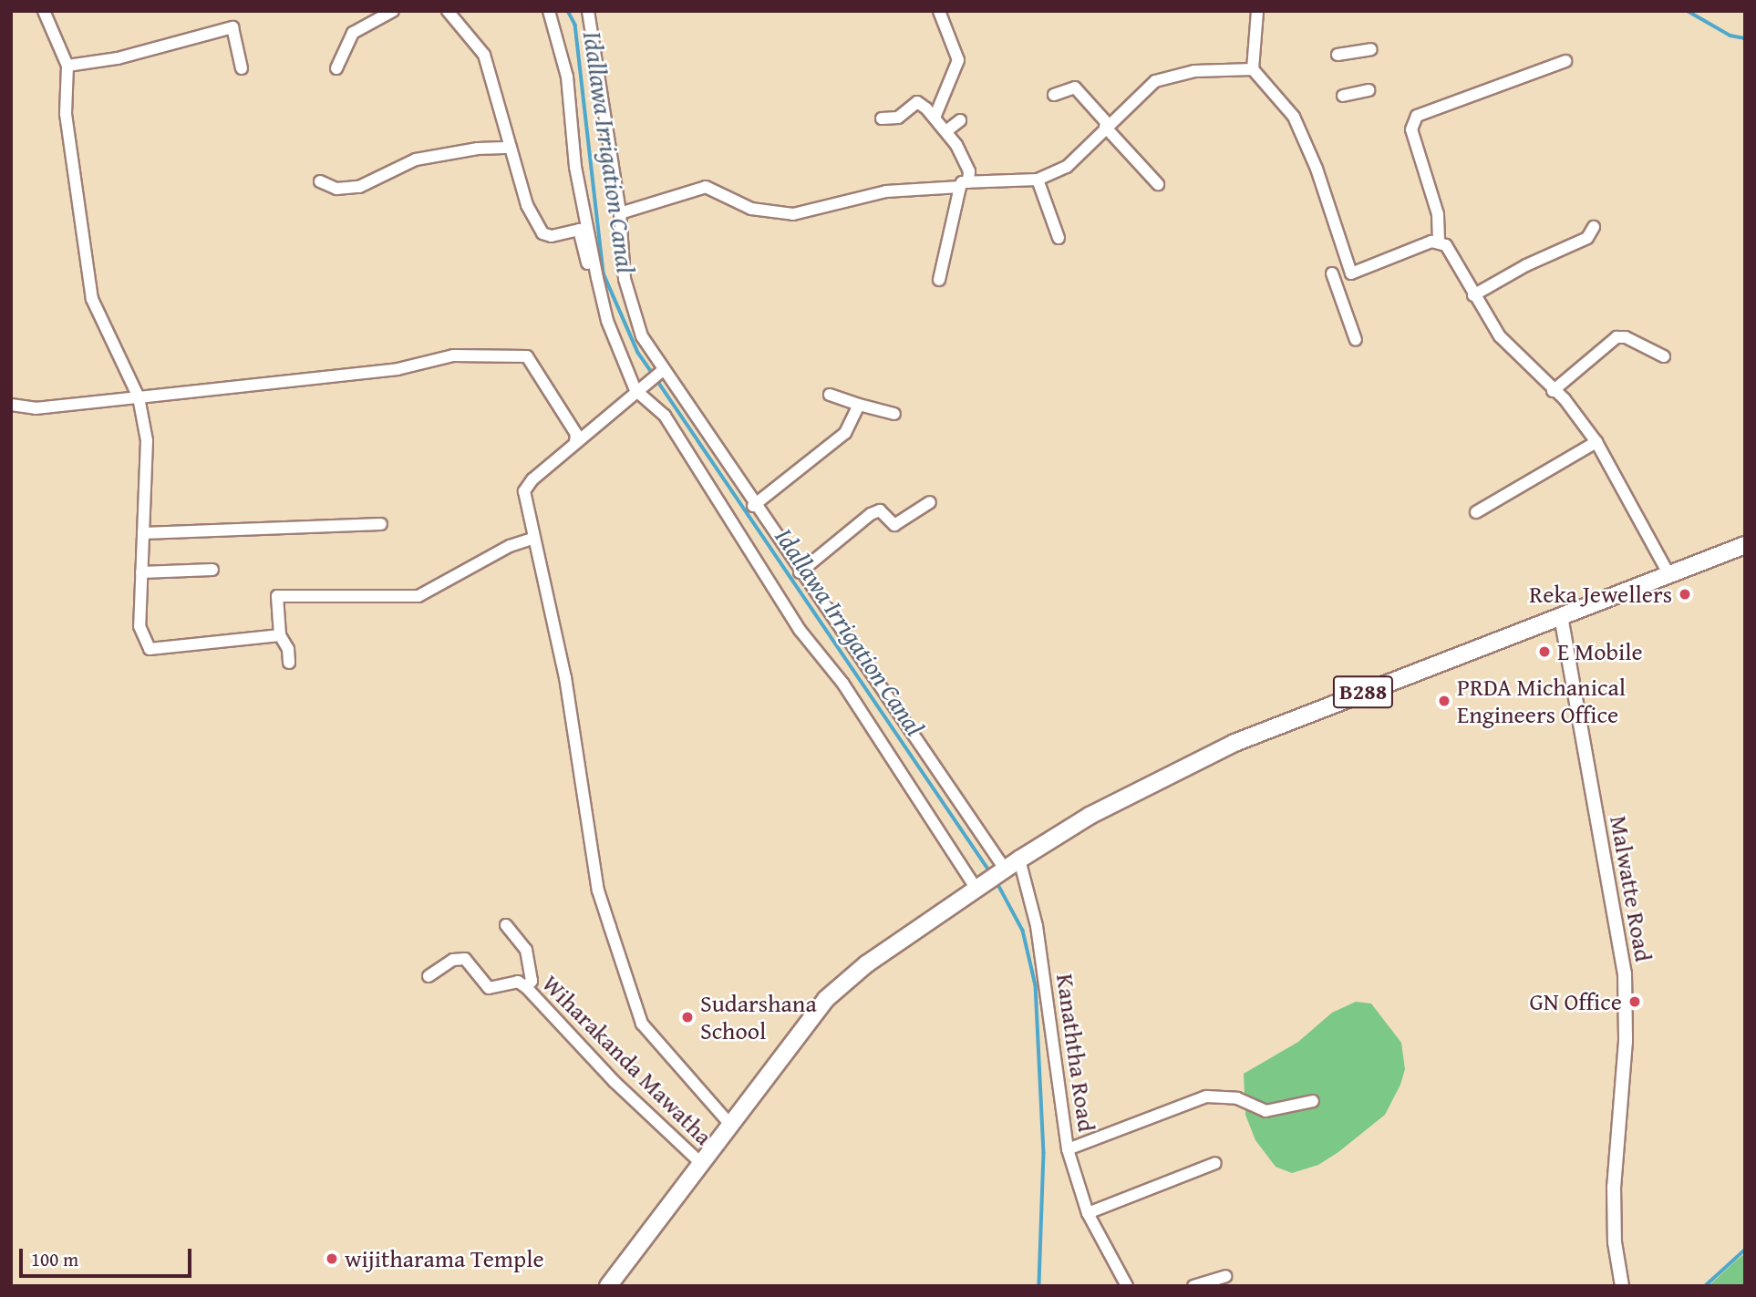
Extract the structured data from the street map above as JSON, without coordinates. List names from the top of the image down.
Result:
{
  "streets": {
    "main road": ["B288"],
    "street": ["Malwatte Road", "Kanaththa Road", "Wiharakanda Mawatha"]
  },
  "crossings": [
    ["B288", "Malwatte Road"],
    ["B288", "Kanaththa Road"],
    ["B288", "Wiharakanda Mawatha"]
  ],
  "water": ["Idallawa Irrigation Canal"],
  "places": [
    "Reka Jewellers",
    "E Mobile",
    "PRDA Michanical Engineers Office",
    "GN Office",
    "Sudarshana School",
    "wijitharama Temple"
  ],
  "scale_bar": "100 m"
}
